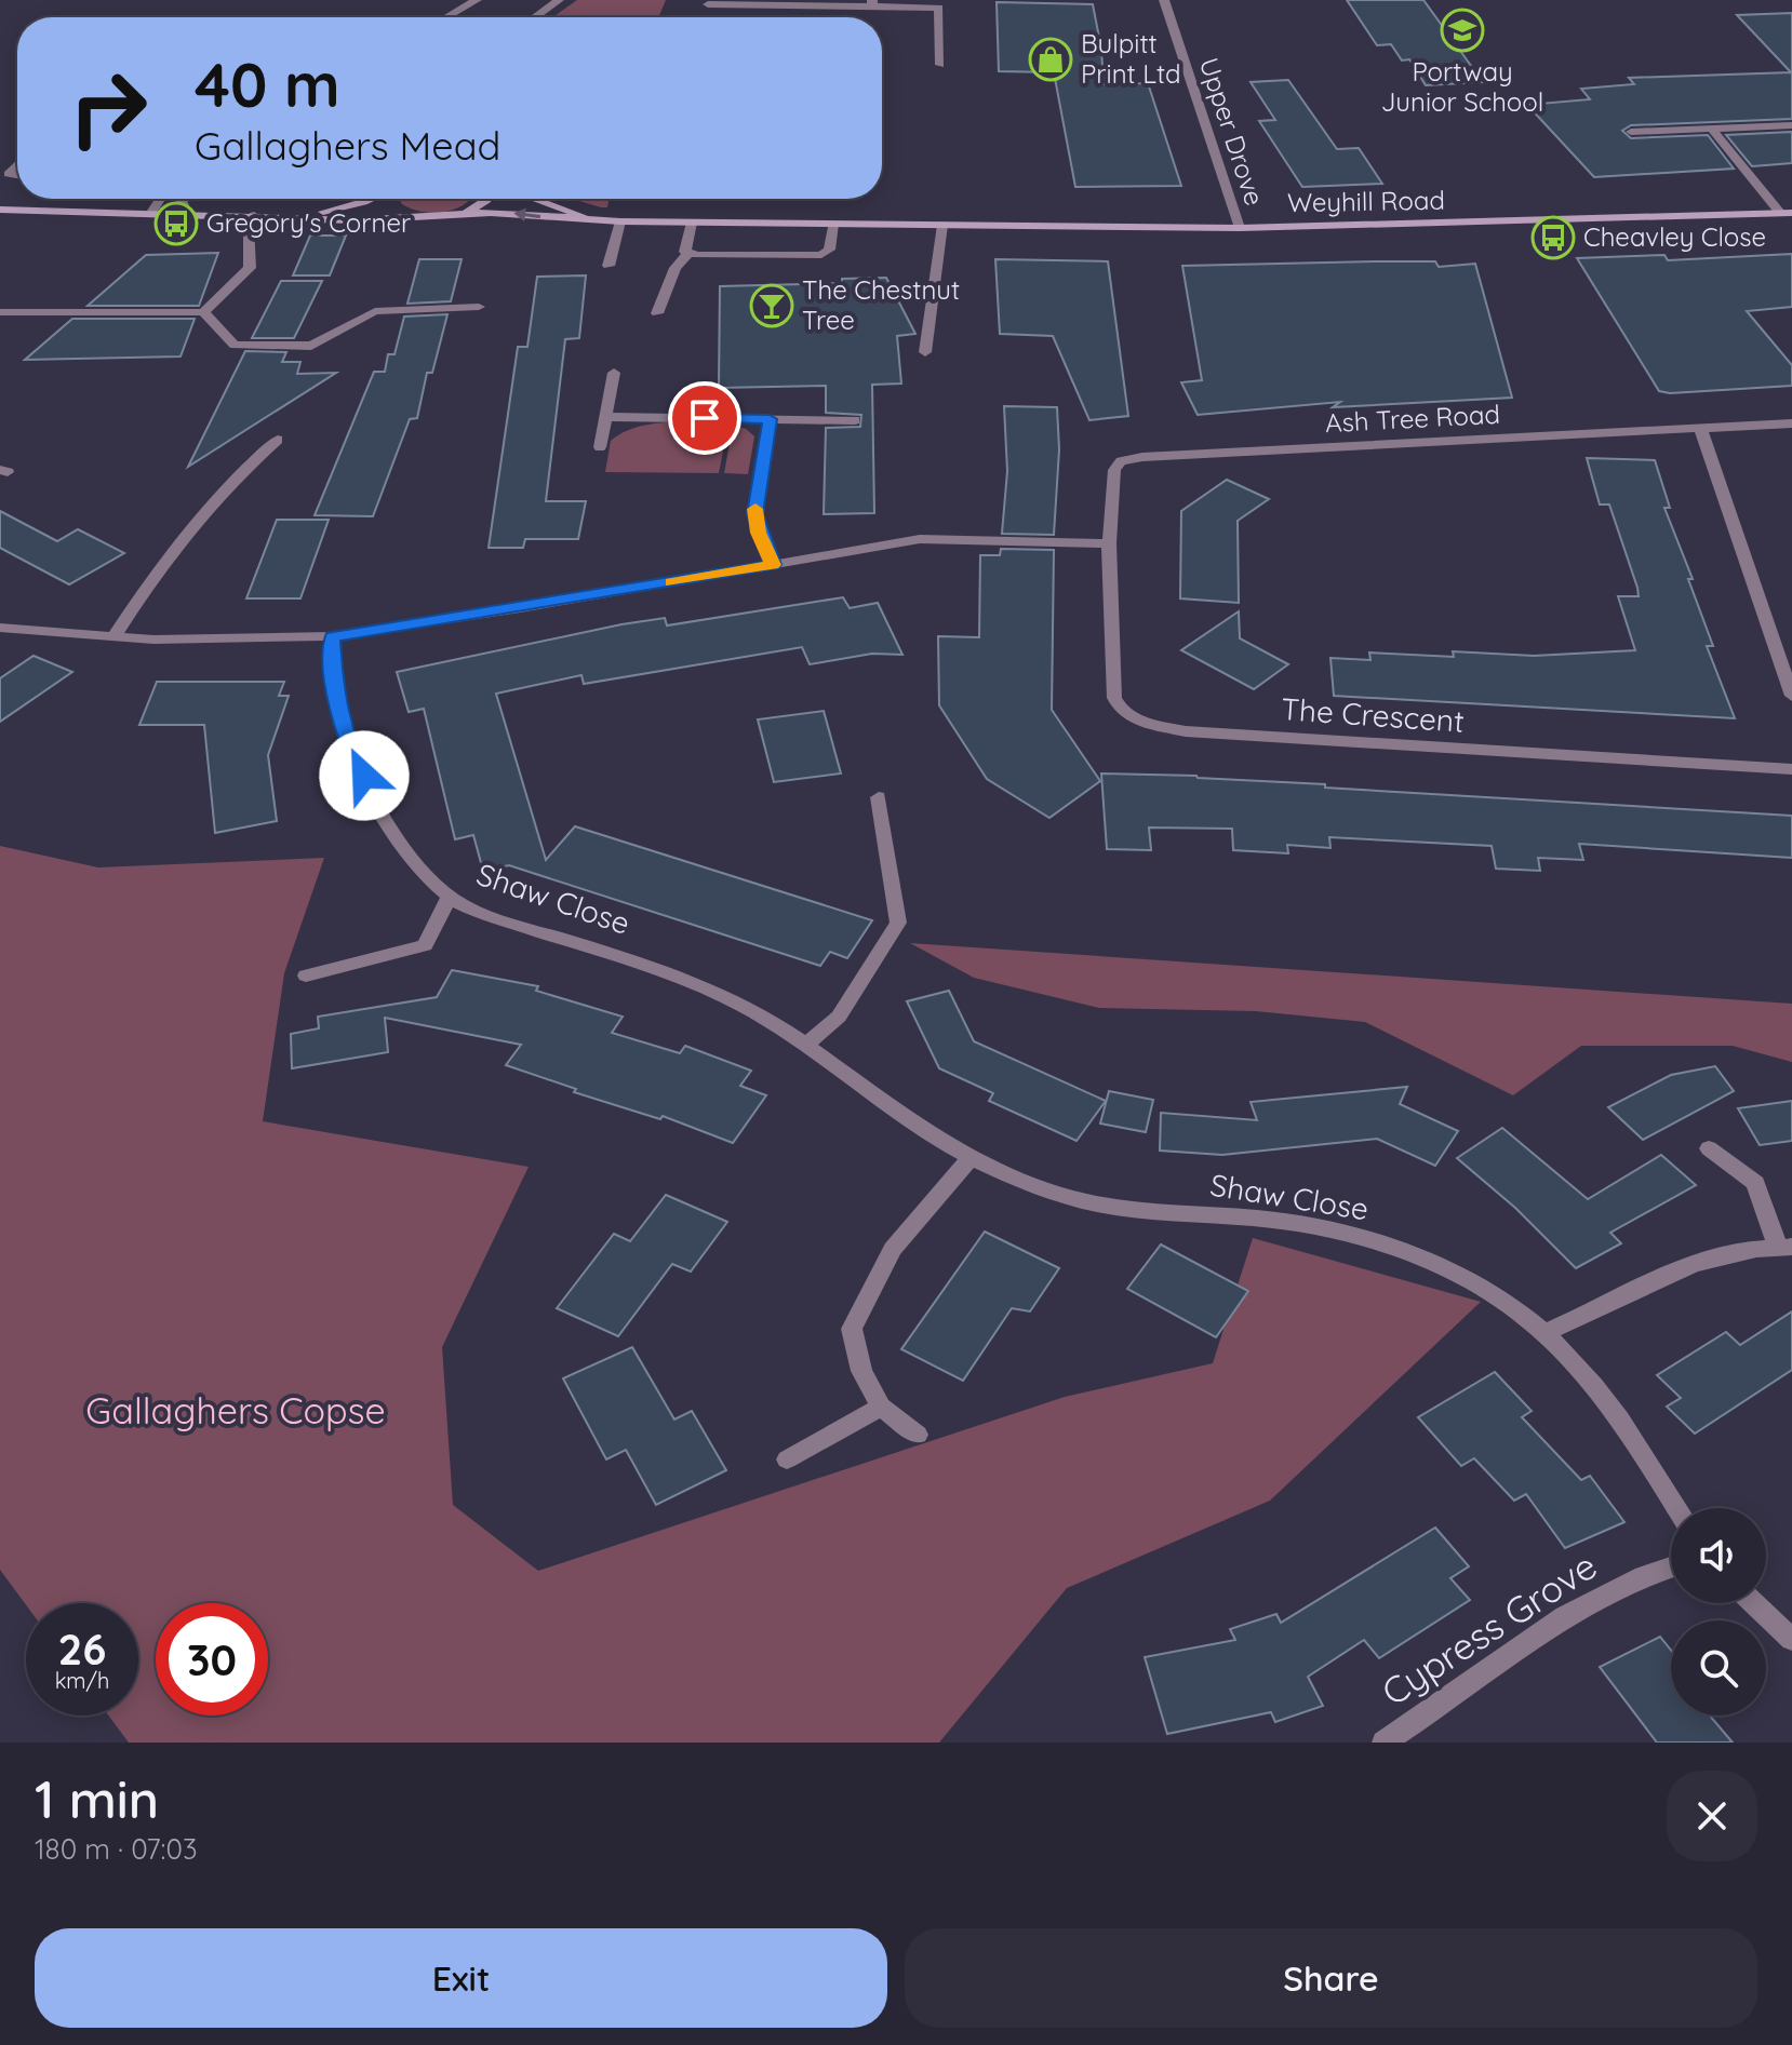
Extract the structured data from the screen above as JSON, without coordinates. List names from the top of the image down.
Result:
{
  "streets": {
    "main road": ["Weyhill Road"],
    "street": [
      "Upper Drove",
      "Ash Tree Road",
      "The Crescent",
      "Shaw Close",
      "Cypress Grove"
    ]
  },
  "crossings": [
    ["Upper Drove", "Weyhill Road"],
    ["Ash Tree Road", "The Crescent"]
  ],
  "parks": ["Gallaghers Copse"],
  "places": {
    "school or university": ["Portway Junior School"],
    "shop": ["Bulpitt Print Ltd"],
    "bus stop": ["Gregory's Corner", "Cheavley Close"],
    "bar": ["The Chestnut Tree"]
  },
  "page": {
    "turn": ["40 m", "Gallaghers Mead"],
    "speed": "26 km/h",
    "limit": "30",
    "heading": ["1 min", "180 m · 07:03"],
    "buttons": ["Exit", "Share"]
  }
}
